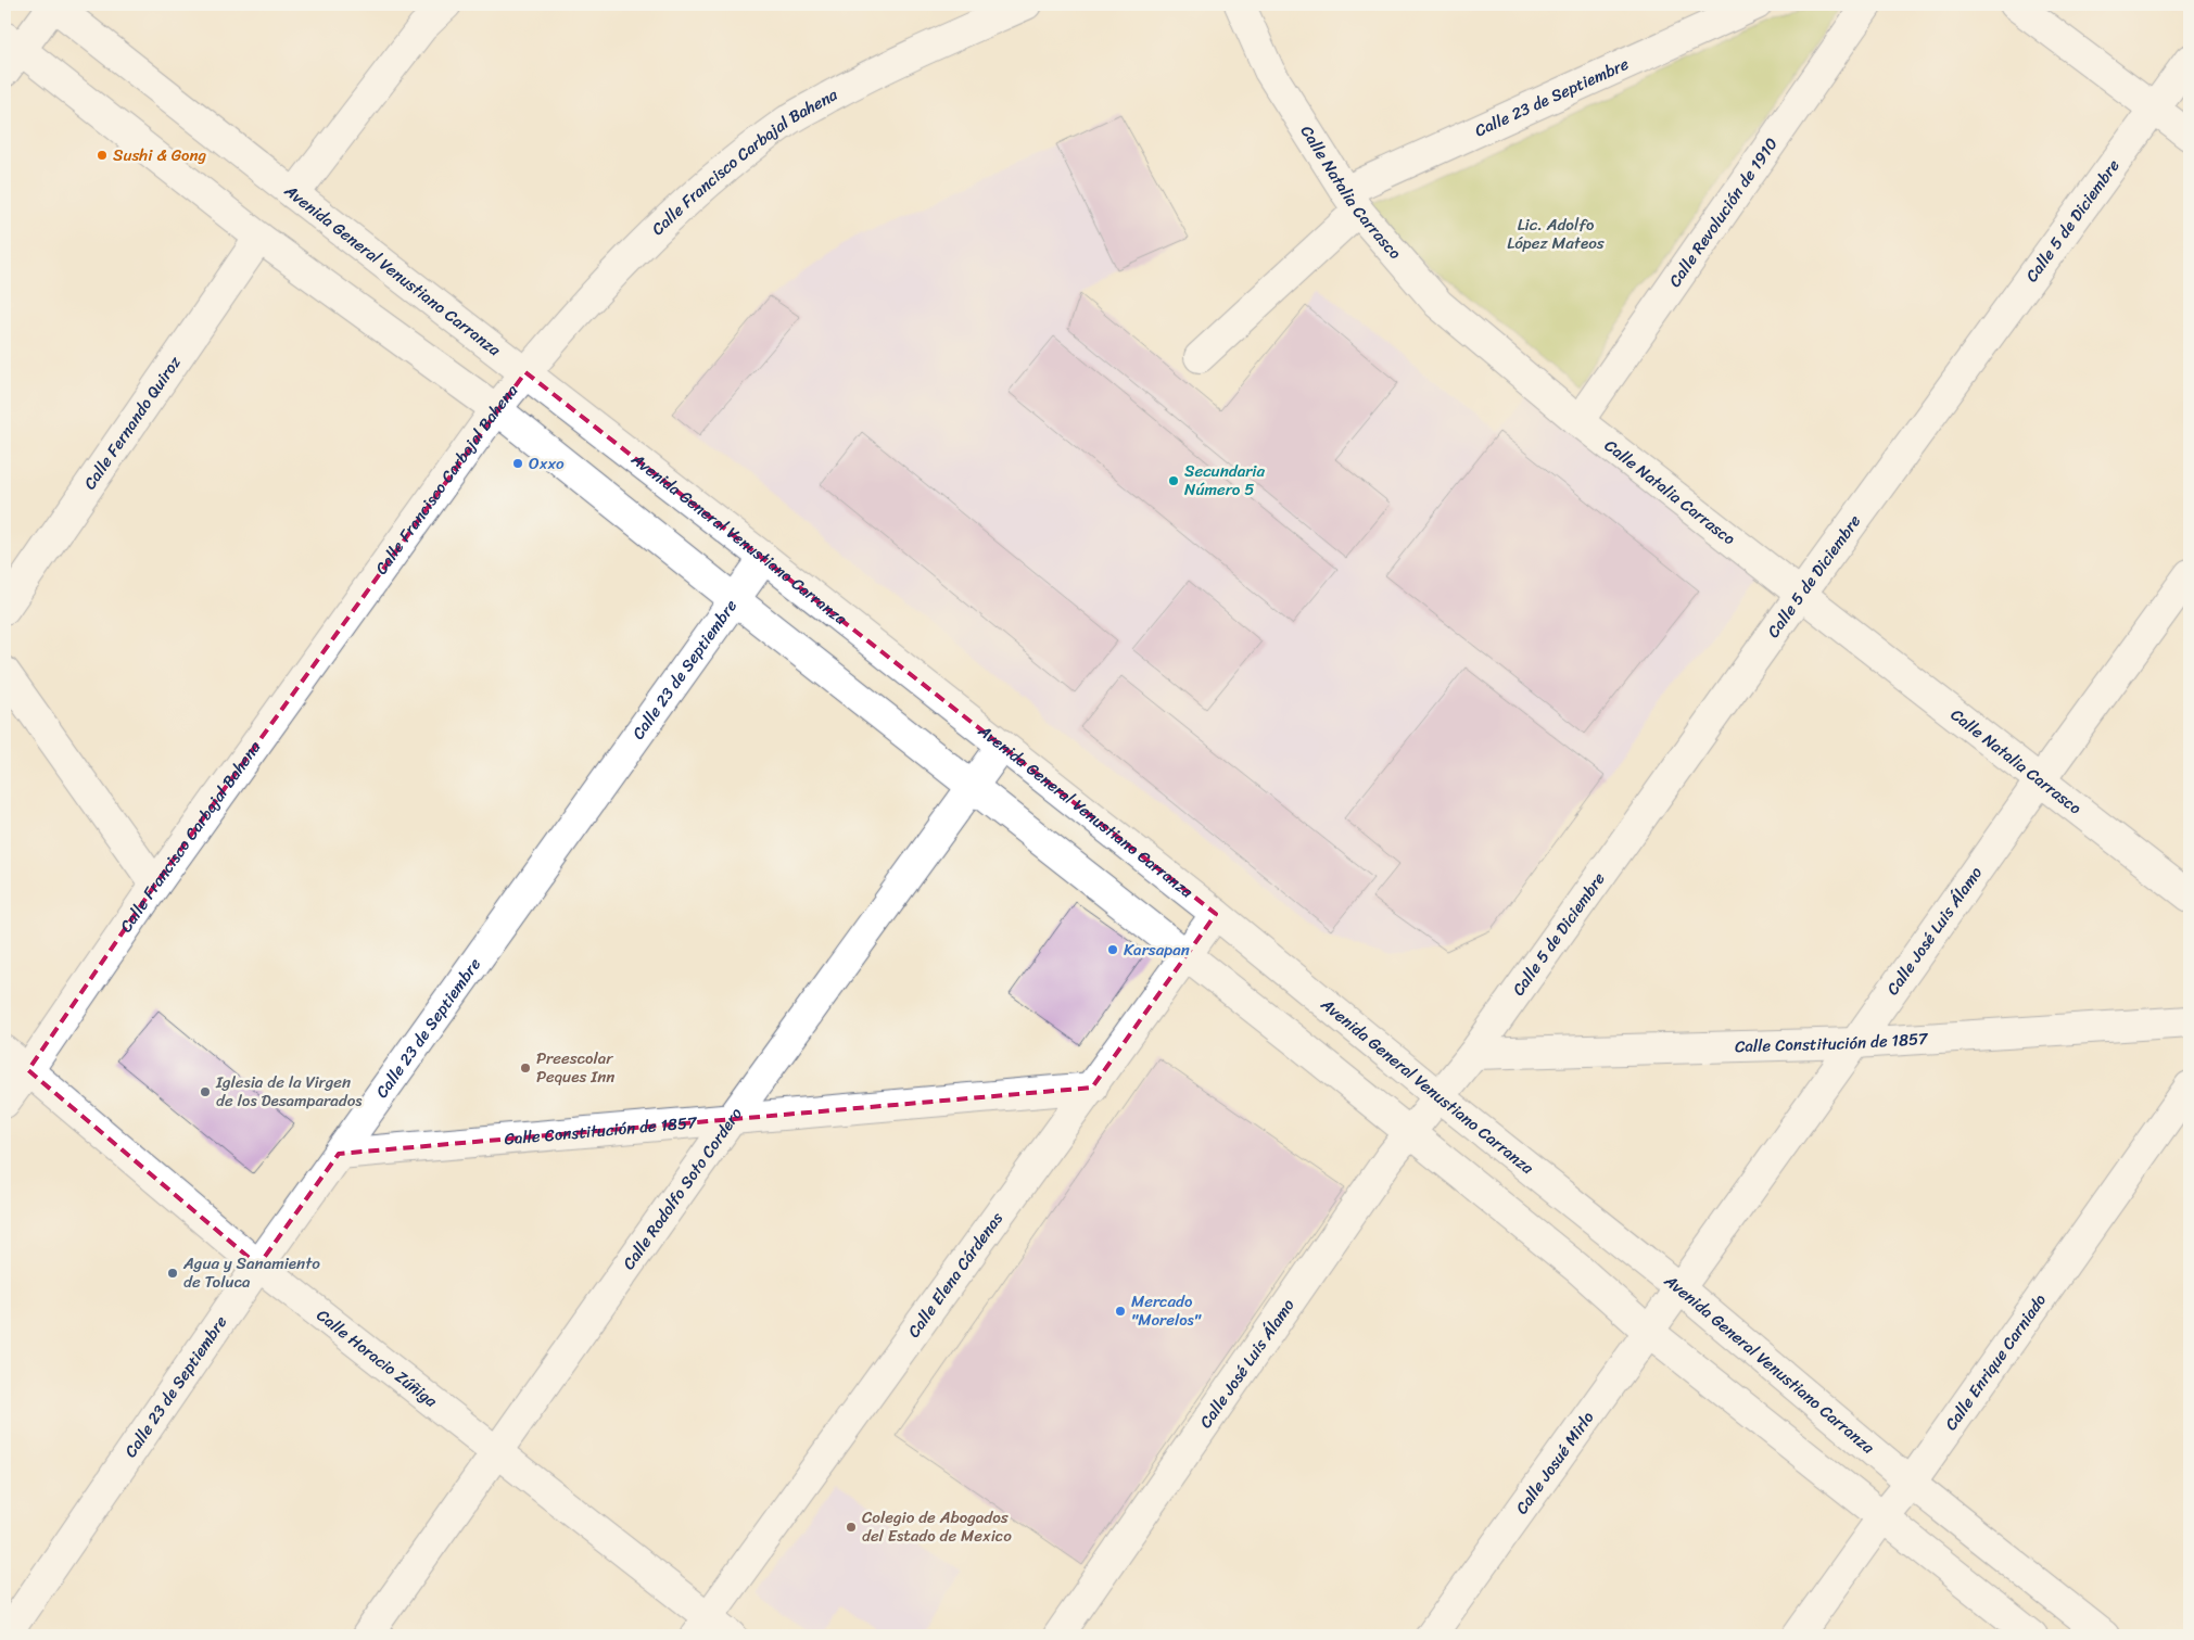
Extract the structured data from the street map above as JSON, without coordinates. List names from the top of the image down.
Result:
{
  "streets": {
    "street": [
      "Calle 23 de Septiembre",
      "Calle Francisco Carbajal Bahena",
      "Calle Natalia Carrasco",
      "Calle Revolución de 1910",
      "Calle 5 de Diciembre",
      "Avenida General Venustiano Carranza",
      "Calle Fernando Quiroz",
      "Calle José Luis Álamo",
      "Calle Constitución de 1857",
      "Calle Rodolfo Soto Cordero",
      "Calle Elena Cárdenas",
      "Calle Horacio Zúñiga",
      "Calle Enrique Carniado",
      "Calle Josué Mirlo"
    ]
  },
  "crossings": [
    ["Calle 23 de Septiembre", "Calle Natalia Carrasco"],
    ["Calle 23 de Septiembre", "Avenida General Venustiano Carranza"],
    ["Calle 23 de Septiembre", "Calle Constitución de 1857"],
    ["Calle 23 de Septiembre", "Calle Horacio Zúñiga"],
    ["Calle Francisco Carbajal Bahena", "Avenida General Venustiano Carranza"],
    ["Calle Francisco Carbajal Bahena", "Calle Horacio Zúñiga"],
    ["Calle Natalia Carrasco", "Calle Revolución de 1910"],
    ["Calle Natalia Carrasco", "Calle 5 de Diciembre"],
    ["Calle Natalia Carrasco", "Calle José Luis Álamo"],
    ["Calle 5 de Diciembre", "Avenida General Venustiano Carranza"],
    ["Calle 5 de Diciembre", "Calle José Luis Álamo"],
    ["Calle 5 de Diciembre", "Calle Constitución de 1857"],
    ["Avenida General Venustiano Carranza", "Calle José Luis Álamo"],
    ["Avenida General Venustiano Carranza", "Calle Rodolfo Soto Cordero"],
    ["Avenida General Venustiano Carranza", "Calle Elena Cárdenas"],
    ["Avenida General Venustiano Carranza", "Calle Enrique Carniado"],
    ["Avenida General Venustiano Carranza", "Calle Josué Mirlo"],
    ["Calle José Luis Álamo", "Calle Constitución de 1857"],
    ["Calle José Luis Álamo", "Calle Josué Mirlo"],
    ["Calle Constitución de 1857", "Calle Rodolfo Soto Cordero"],
    ["Calle Constitución de 1857", "Calle Elena Cárdenas"],
    ["Calle Rodolfo Soto Cordero", "Calle Horacio Zúñiga"],
    ["Calle Elena Cárdenas", "Calle Horacio Zúñiga"]
  ],
  "parks": ["Lic. Adolfo López Mateos"],
  "places": [
    "Sushi & Gong",
    "Oxxo",
    "Secundaria Número 5",
    "Karsapan",
    "Preescolar Peques Inn",
    "Iglesia de la Virgen de los Desamparados",
    "Agua y Sanamiento de Toluca",
    "Mercado \"Morelos\"",
    "Colegio de Abogados del Estado de Mexico"
  ]
}
